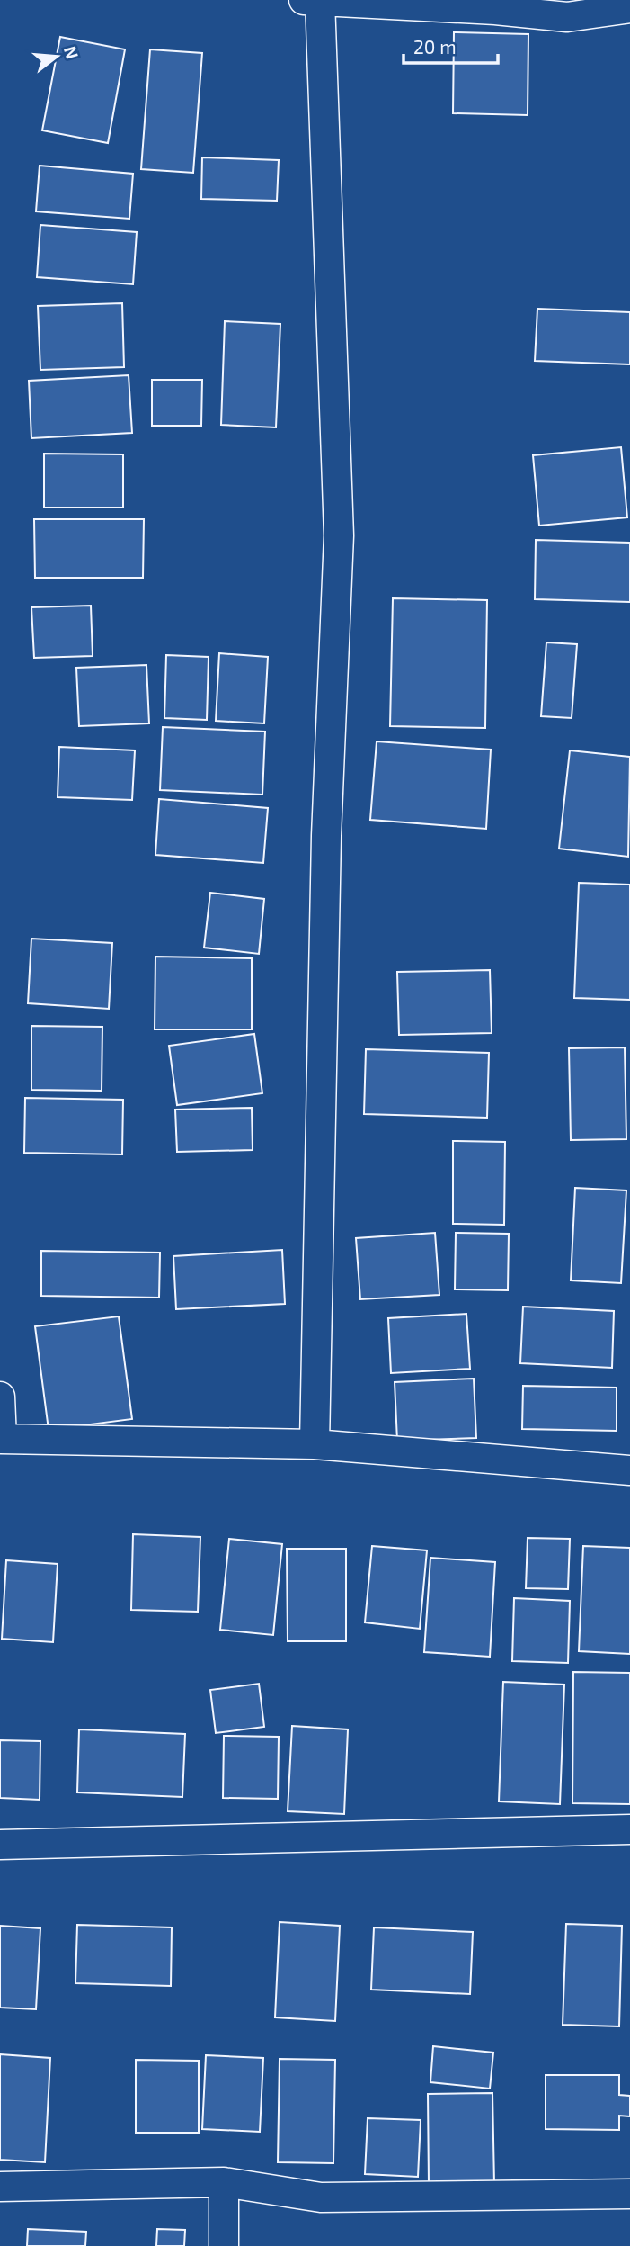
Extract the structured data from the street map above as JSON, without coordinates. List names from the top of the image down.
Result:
{
  "scale_bar": "20 m",
  "north": "right"
}
